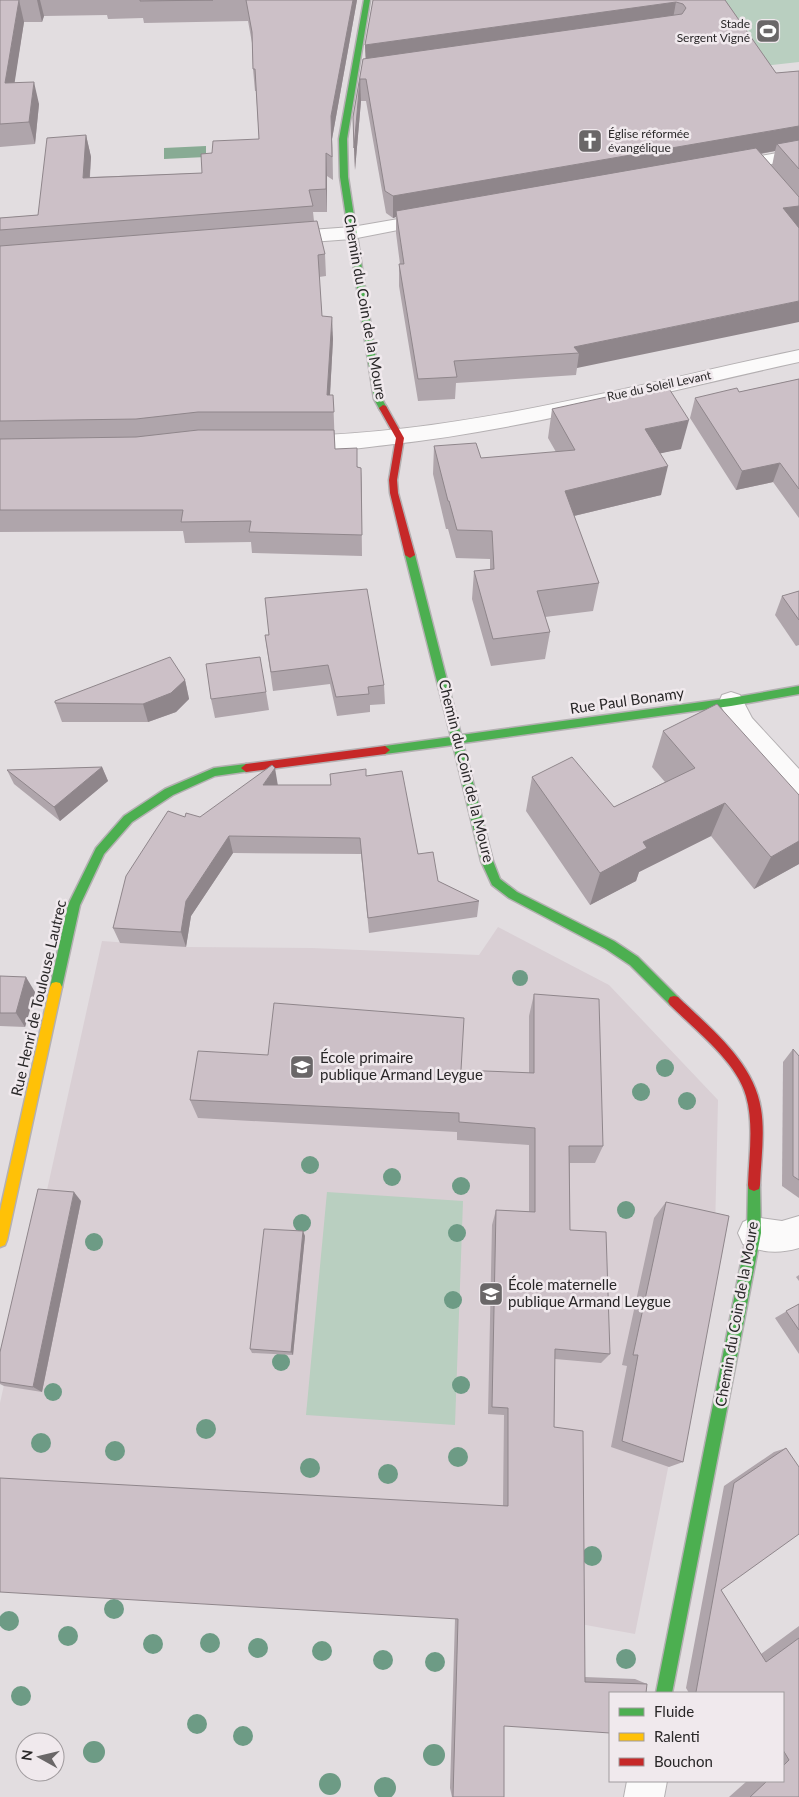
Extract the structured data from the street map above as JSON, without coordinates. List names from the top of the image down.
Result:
{
  "streets": {
    "street": [
      "Chemin du Coin de la Moure",
      "Rue du Soleil Levant",
      "Rue Paul Bonamy",
      "Rue Henri de Toulouse Lautrec"
    ]
  },
  "crossings": [
    ["Chemin du Coin de la Moure", "Rue du Soleil Levant"],
    ["Chemin du Coin de la Moure", "Rue Paul Bonamy"],
    ["Chemin du Coin de la Moure", "Rue Henri de Toulouse Lautrec"],
    ["Rue Paul Bonamy", "Rue Henri de Toulouse Lautrec"]
  ],
  "places": {
    "sports": ["Stade Sergent Vigné"],
    "church": ["Église réformée évangélique"],
    "school or university": ["École primaire publique Armand Leygue", "École maternelle publique Armand Leygue"]
  },
  "legend": ["Fluide", "Ralenti", "Bouchon"],
  "north": "left"
}
